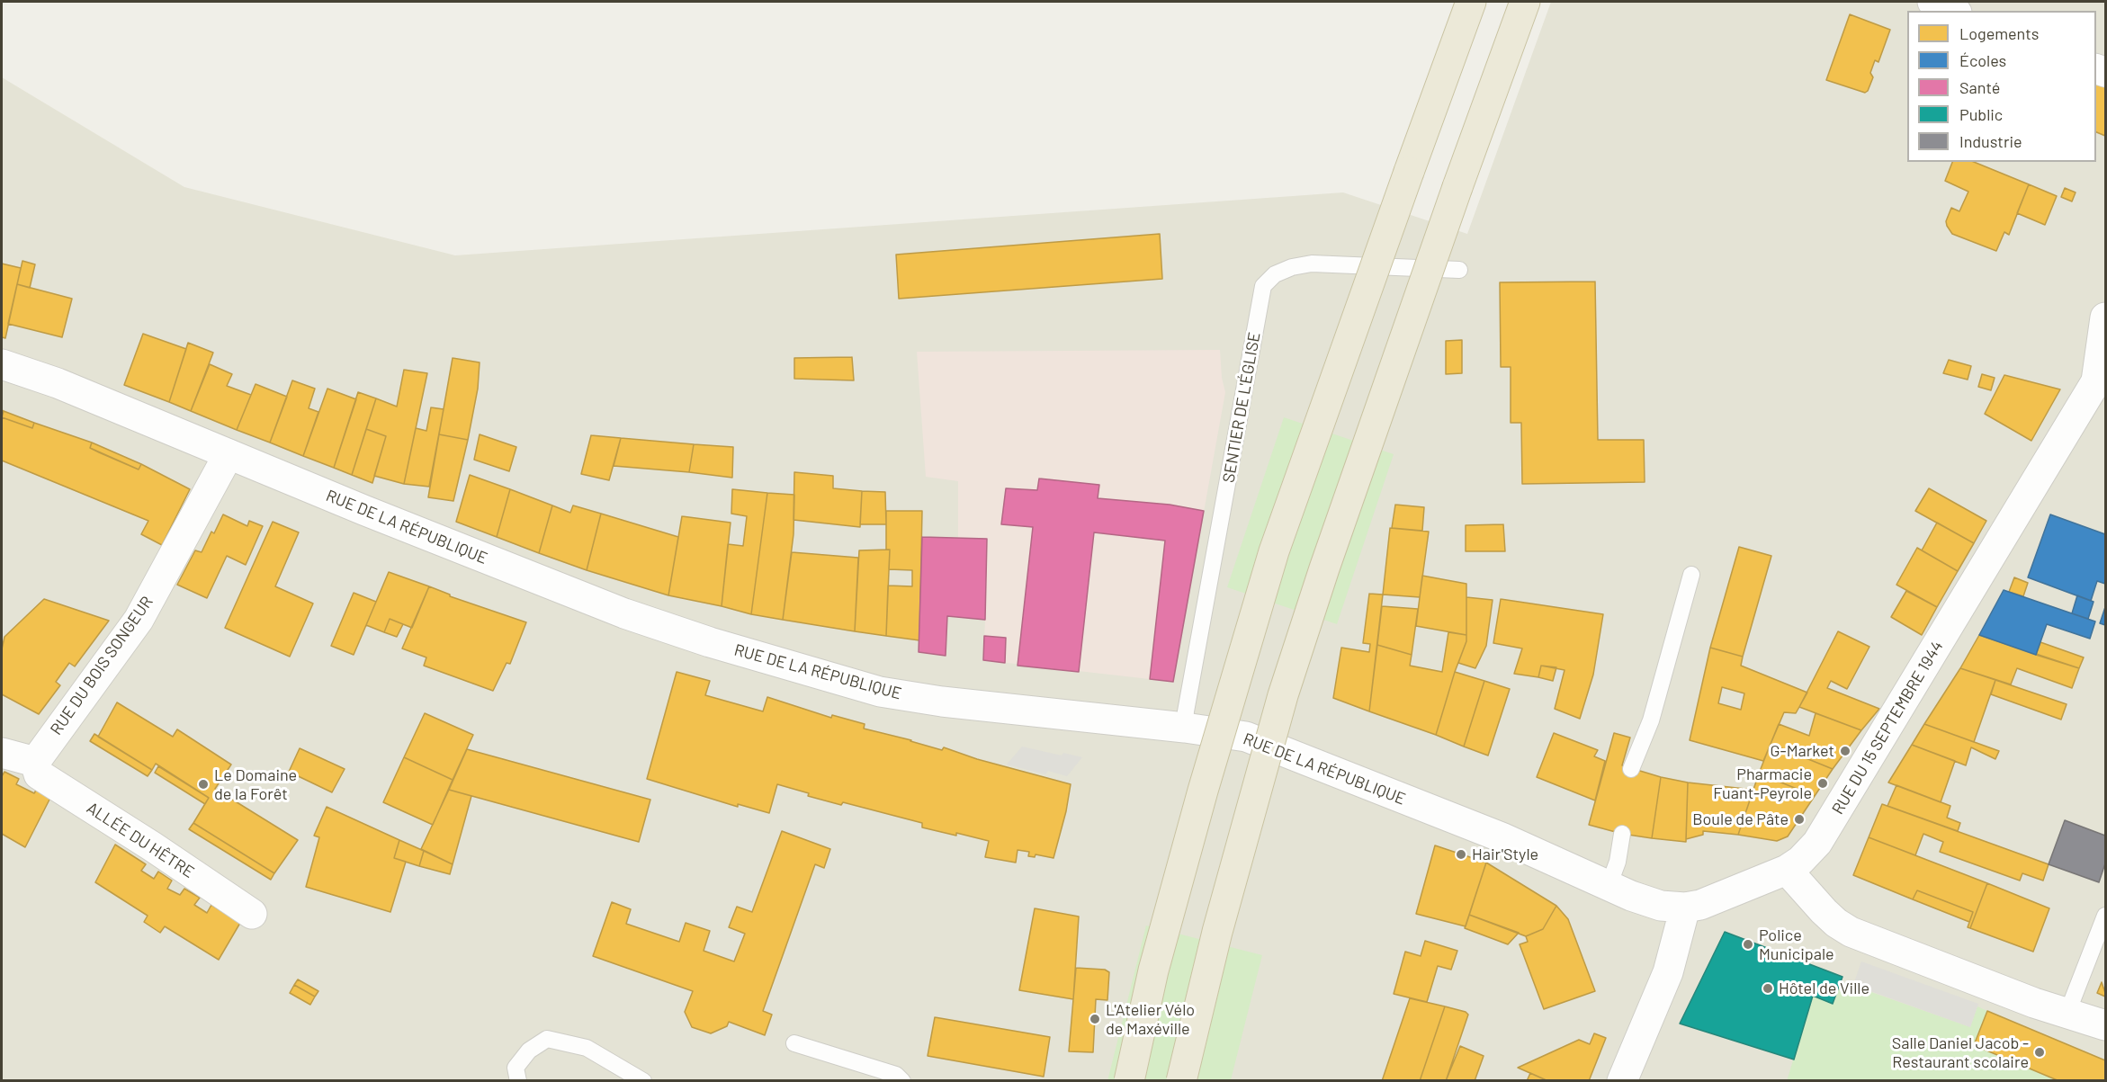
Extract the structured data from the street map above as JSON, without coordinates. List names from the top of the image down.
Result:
{
  "streets": {
    "street": [
      "RUE DE LA RÉPUBLIQUE",
      "RUE DU BOIS SONGEUR",
      "RUE DU 15 SEPTEMBRE 1944",
      "ALLÉE DU HÊTRE"
    ],
    "lane": ["SENTIER DE L'ÉGLISE"]
  },
  "crossings": [
    ["SENTIER DE L'ÉGLISE", "RUE DE LA RÉPUBLIQUE"],
    ["RUE DE LA RÉPUBLIQUE", "RUE DU BOIS SONGEUR"],
    ["RUE DE LA RÉPUBLIQUE", "RUE DU 15 SEPTEMBRE 1944"],
    ["RUE DU BOIS SONGEUR", "ALLÉE DU HÊTRE"]
  ],
  "places": [
    "G-Market",
    "Pharmacie Fuant-Peyrole",
    "Le Domaine de la Forêt",
    "Boule de Pâte",
    "Hair'Style",
    "Police Municipale",
    "Hôtel de Ville",
    "L'Atelier Vélo de Maxéville",
    "Salle Daniel Jacob - Restaurant scolaire"
  ],
  "legend": [
    "Logements",
    "Écoles",
    "Santé",
    "Public",
    "Industrie"
  ]
}
